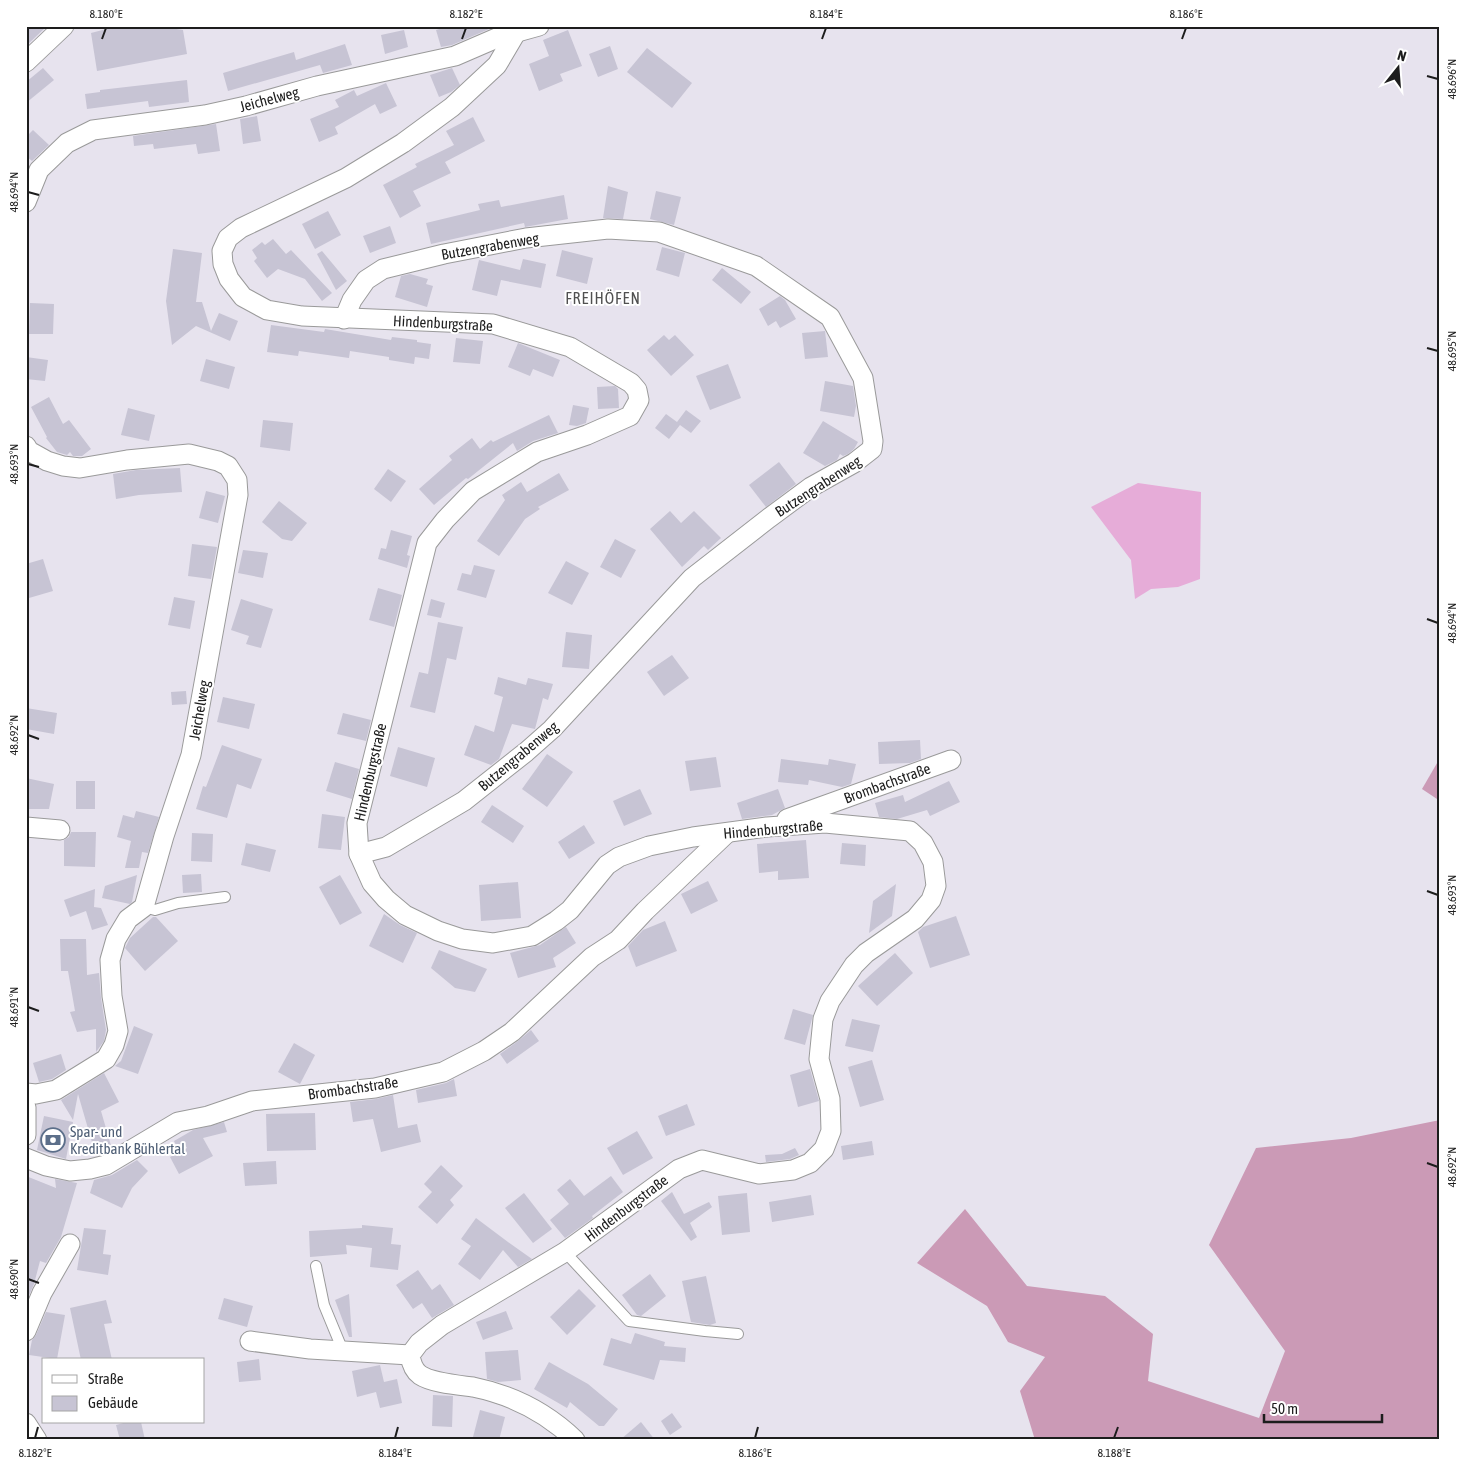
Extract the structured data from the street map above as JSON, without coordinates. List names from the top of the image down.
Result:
{
  "streets": {
    "street": [
      "Jeichelweg",
      "Butzengrabenweg",
      "Hindenburgstraße",
      "Brombachstraße"
    ]
  },
  "crossings": [
    ["Jeichelweg", "Hindenburgstraße"],
    ["Butzengrabenweg", "Hindenburgstraße"],
    ["Hindenburgstraße", "Brombachstraße"]
  ],
  "districts": ["FREIHÖFEN"],
  "places": {
    "bank": ["Spar- und Kreditbank Bühlertal"]
  },
  "legend": ["Straße", "Gebäude"],
  "scale_bar": "50 m",
  "north": "top",
  "coordinates": [
    "8.180°E",
    "8.182°E",
    "8.184°E",
    "8.186°E",
    "48.696°N",
    "48.694°N",
    "48.695°N",
    "48.693°N",
    "48.692°N",
    "48.691°N",
    "48.690°N",
    "8.188°E"
  ]
}
